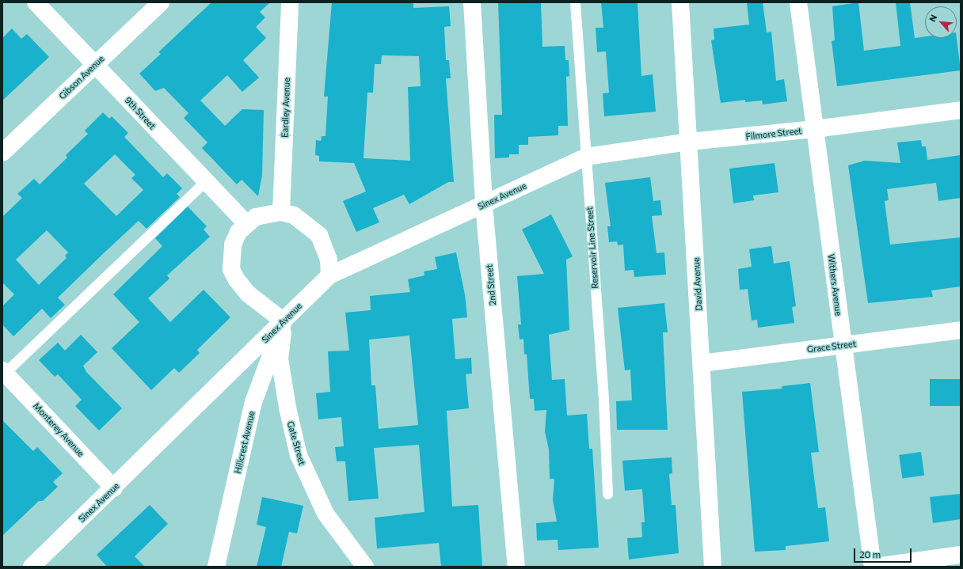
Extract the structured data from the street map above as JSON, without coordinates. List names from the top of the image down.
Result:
{
  "streets": {
    "street": [
      "Gibson Avenue",
      "Eardley Avenue",
      "9th Street",
      "Filmore Street",
      "Sinex Avenue",
      "David Avenue",
      "2nd Street",
      "Withers Avenue",
      "Grace Street",
      "Monterey Avenue",
      "Hillcrest Avenue",
      "Gate Street"
    ],
    "lane": ["Reservoir Line Street"]
  },
  "crossings": [
    ["Gibson Avenue", "9th Street"],
    ["Eardley Avenue", "9th Street"],
    ["Eardley Avenue", "Sinex Avenue"],
    ["Eardley Avenue", "Hillcrest Avenue"],
    ["Eardley Avenue", "Gate Street"],
    ["9th Street", "Sinex Avenue"],
    ["9th Street", "Hillcrest Avenue"],
    ["9th Street", "Gate Street"],
    ["Filmore Street", "Sinex Avenue"],
    ["Filmore Street", "Reservoir Line Street"],
    ["Filmore Street", "David Avenue"],
    ["Filmore Street", "Withers Avenue"],
    ["Sinex Avenue", "Reservoir Line Street"],
    ["Sinex Avenue", "2nd Street"],
    ["Sinex Avenue", "Monterey Avenue"],
    ["Sinex Avenue", "Hillcrest Avenue"],
    ["Sinex Avenue", "Gate Street"],
    ["David Avenue", "Grace Street"],
    ["Withers Avenue", "Grace Street"],
    ["Hillcrest Avenue", "Gate Street"]
  ],
  "scale_bar": "20 m",
  "north": "top left"
}
